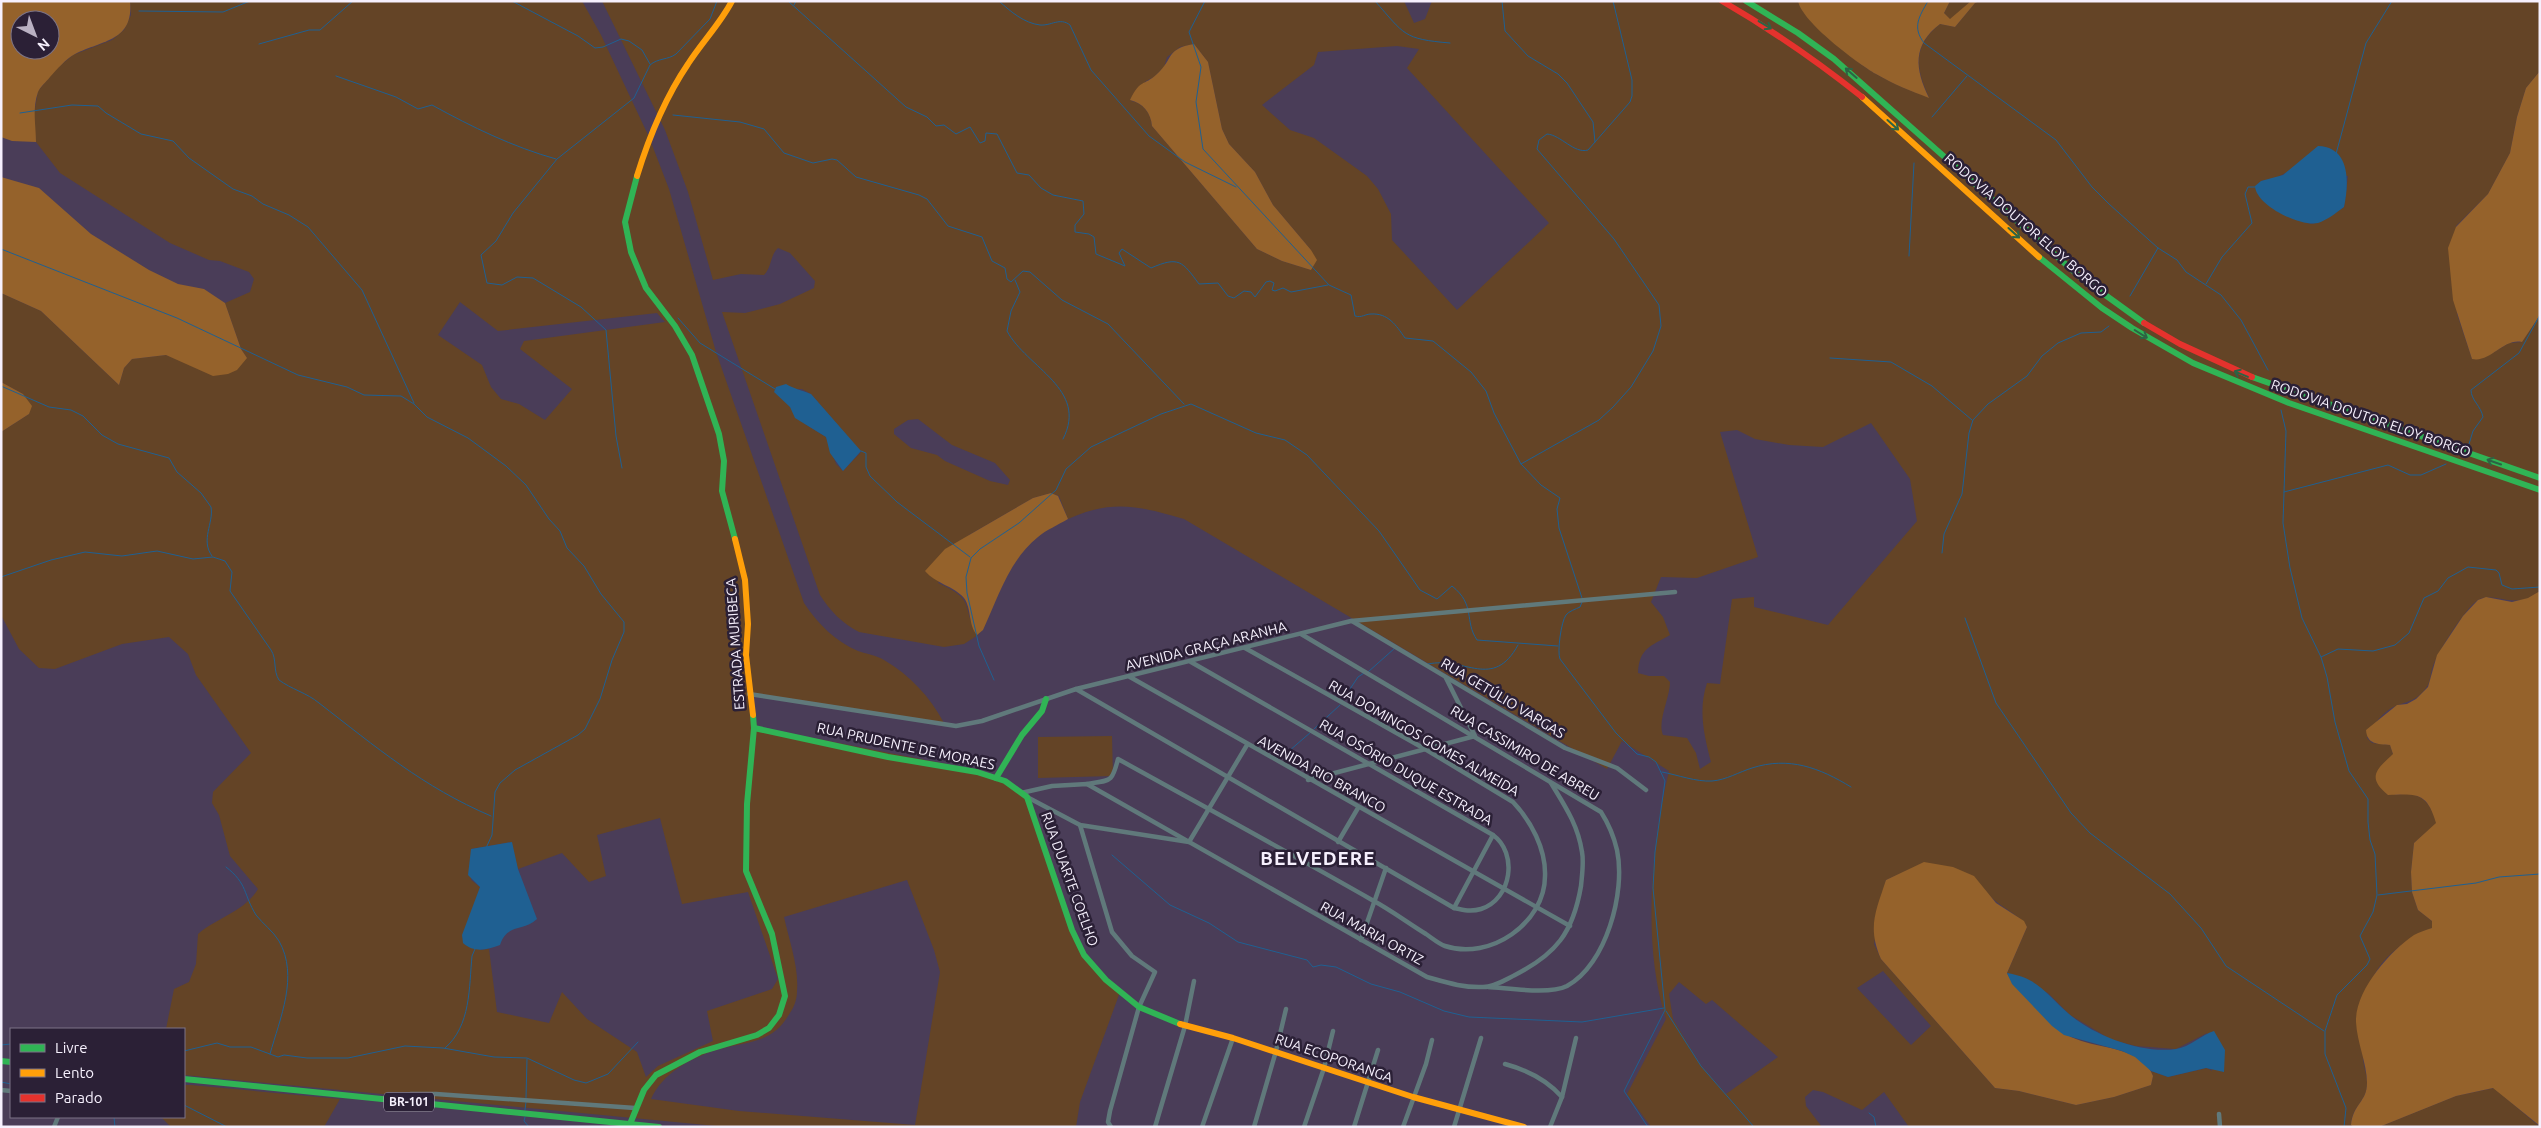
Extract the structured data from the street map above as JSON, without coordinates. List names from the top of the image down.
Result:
{
  "streets": {
    "main road": [
      "RODOVIA DOUTOR ELOY BORGO",
      "ESTRADA MURIBECA",
      "RUA PRUDENTE DE MORAES",
      "RUA DUARTE COELHO",
      "RUA ECOPORANGA",
      "BR-101"
    ],
    "street": [
      "AVENIDA GRAÇA ARANHA",
      "RUA GETÚLIO VARGAS",
      "RUA DOMINGOS GOMES ALMEIDA",
      "RUA CASSIMIRO DE ABREU",
      "RUA OSÓRIO DUQUE ESTRADA",
      "AVENIDA RIO BRANCO",
      "RUA MARIA ORTIZ"
    ]
  },
  "crossings": [
    ["ESTRADA MURIBECA", "AVENIDA GRAÇA ARANHA"],
    ["ESTRADA MURIBECA", "RUA PRUDENTE DE MORAES"],
    ["ESTRADA MURIBECA", "BR-101"],
    ["AVENIDA GRAÇA ARANHA", "RUA GETÚLIO VARGAS"],
    ["AVENIDA GRAÇA ARANHA", "RUA DOMINGOS GOMES ALMEIDA"],
    ["AVENIDA GRAÇA ARANHA", "RUA CASSIMIRO DE ABREU"],
    ["AVENIDA GRAÇA ARANHA", "RUA OSÓRIO DUQUE ESTRADA"],
    ["AVENIDA GRAÇA ARANHA", "AVENIDA RIO BRANCO"],
    ["RUA DOMINGOS GOMES ALMEIDA", "AVENIDA RIO BRANCO"],
    ["RUA DOMINGOS GOMES ALMEIDA", "RUA MARIA ORTIZ"],
    ["RUA PRUDENTE DE MORAES", "RUA DUARTE COELHO"],
    ["RUA PRUDENTE DE MORAES", "RUA MARIA ORTIZ"],
    ["RUA CASSIMIRO DE ABREU", "RUA MARIA ORTIZ"],
    ["RUA OSÓRIO DUQUE ESTRADA", "AVENIDA RIO BRANCO"],
    ["AVENIDA RIO BRANCO", "RUA MARIA ORTIZ"],
    ["RUA DUARTE COELHO", "RUA ECOPORANGA"]
  ],
  "districts": ["BELVEDERE"],
  "legend": ["Livre", "Lento", "Parado"],
  "north": "bottom right"
}
